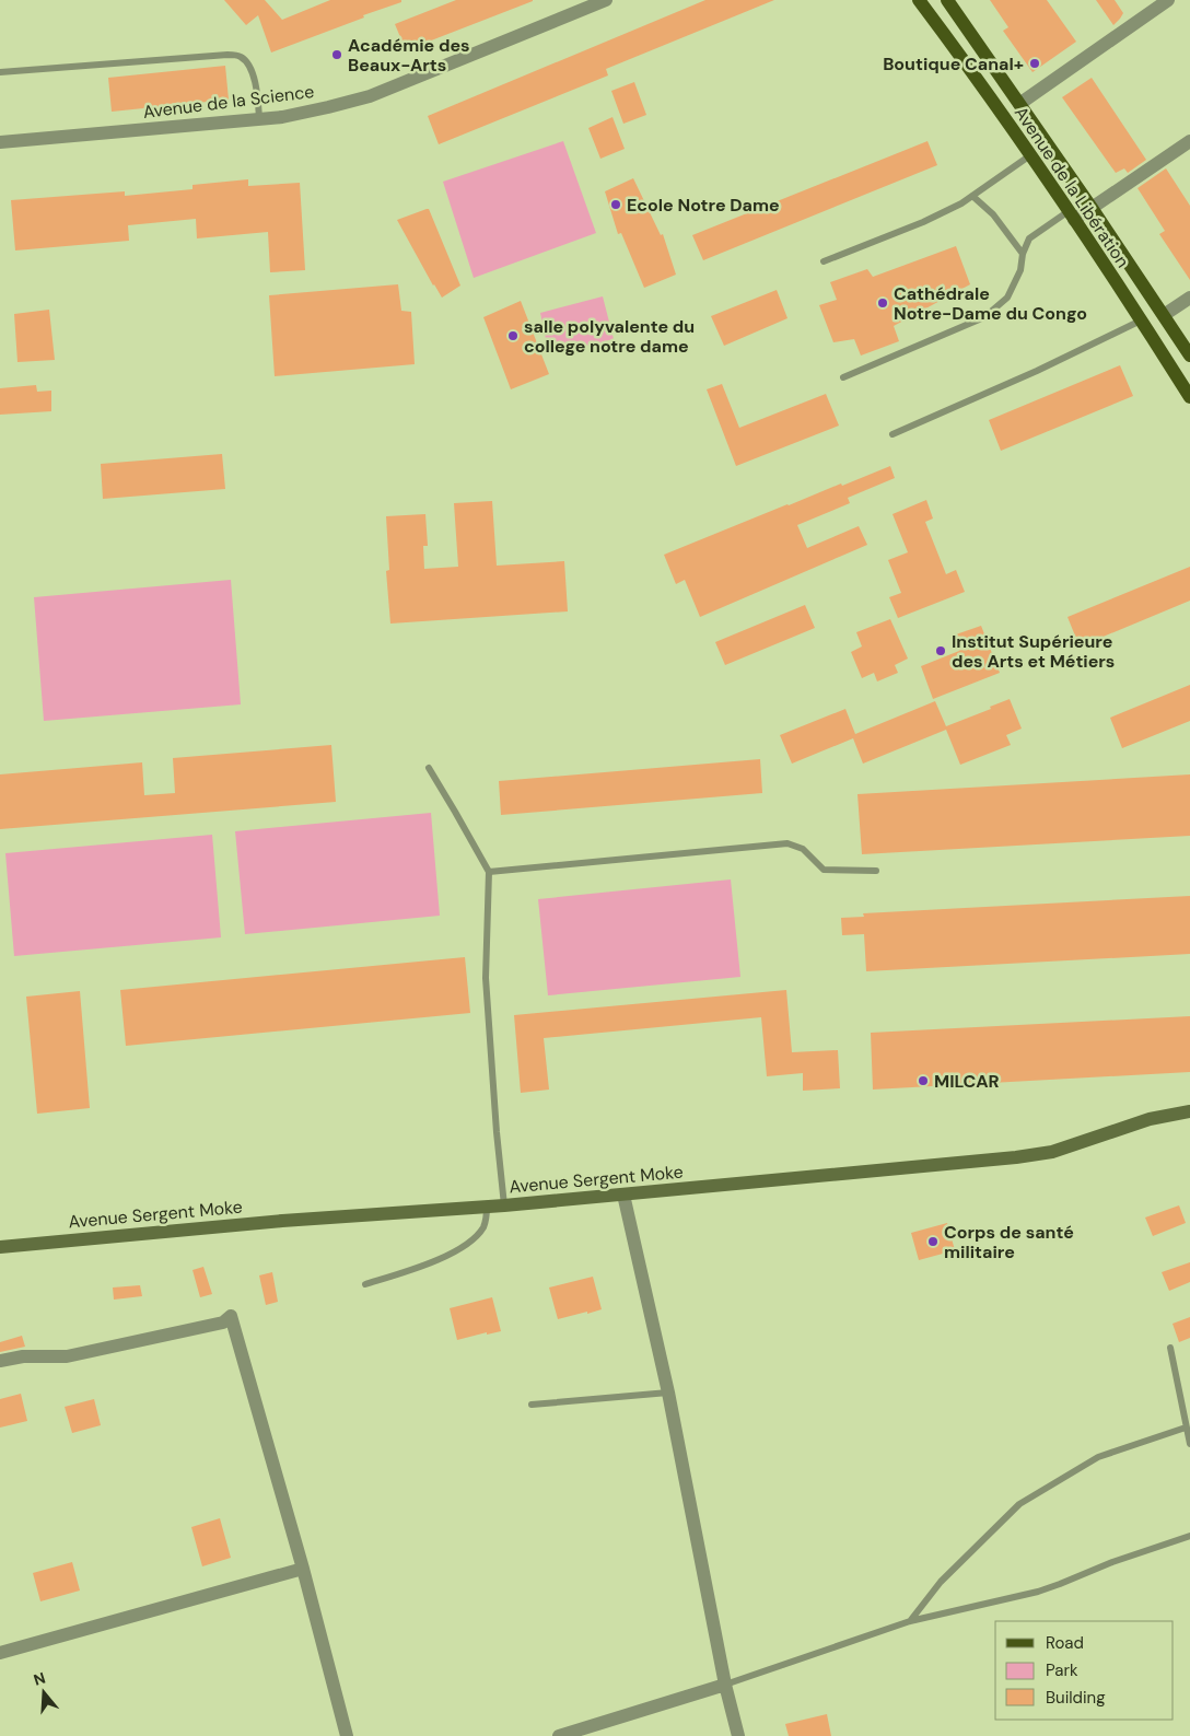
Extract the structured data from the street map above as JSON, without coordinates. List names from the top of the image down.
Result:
{
  "streets": {
    "main road": ["Avenue de la Libération", "Avenue Sergent Moke"],
    "street": ["Avenue de la Science"]
  },
  "places": [
    "Académie des Beaux-Arts",
    "Boutique Canal+",
    "Ecole Notre Dame",
    "Cathédrale Notre-Dame du Congo",
    "salle polyvalente du college notre dame",
    "Institut Supérieure des Arts et Métiers",
    "MILCAR",
    "Corps de santé militaire"
  ],
  "legend": ["Road", "Park", "Building"],
  "north": "top"
}
